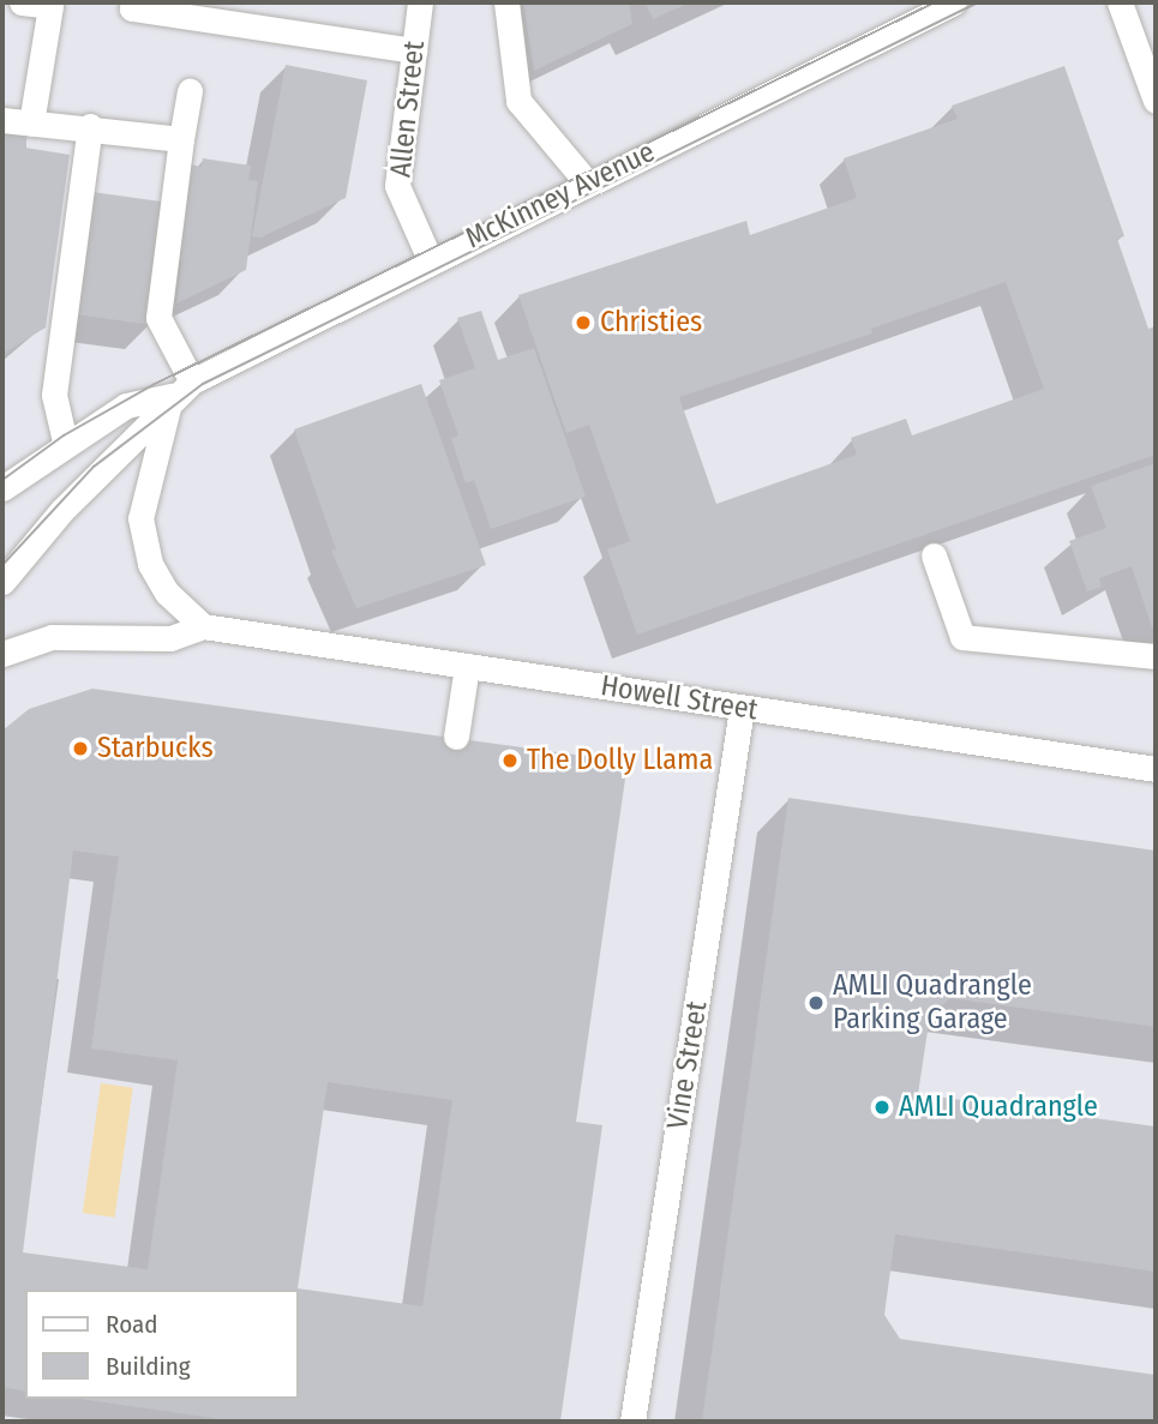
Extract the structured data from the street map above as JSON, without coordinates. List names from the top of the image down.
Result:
{
  "streets": {
    "street": [
      "Allen Street",
      "McKinney Avenue",
      "Howell Street",
      "Vine Street"
    ]
  },
  "crossings": [
    ["Allen Street", "McKinney Avenue"],
    ["Howell Street", "Vine Street"]
  ],
  "places": [
    "Christies",
    "Starbucks",
    "The Dolly Llama",
    "AMLI Quadrangle Parking Garage",
    "AMLI Quadrangle"
  ],
  "legend": ["Road", "Building"]
}
